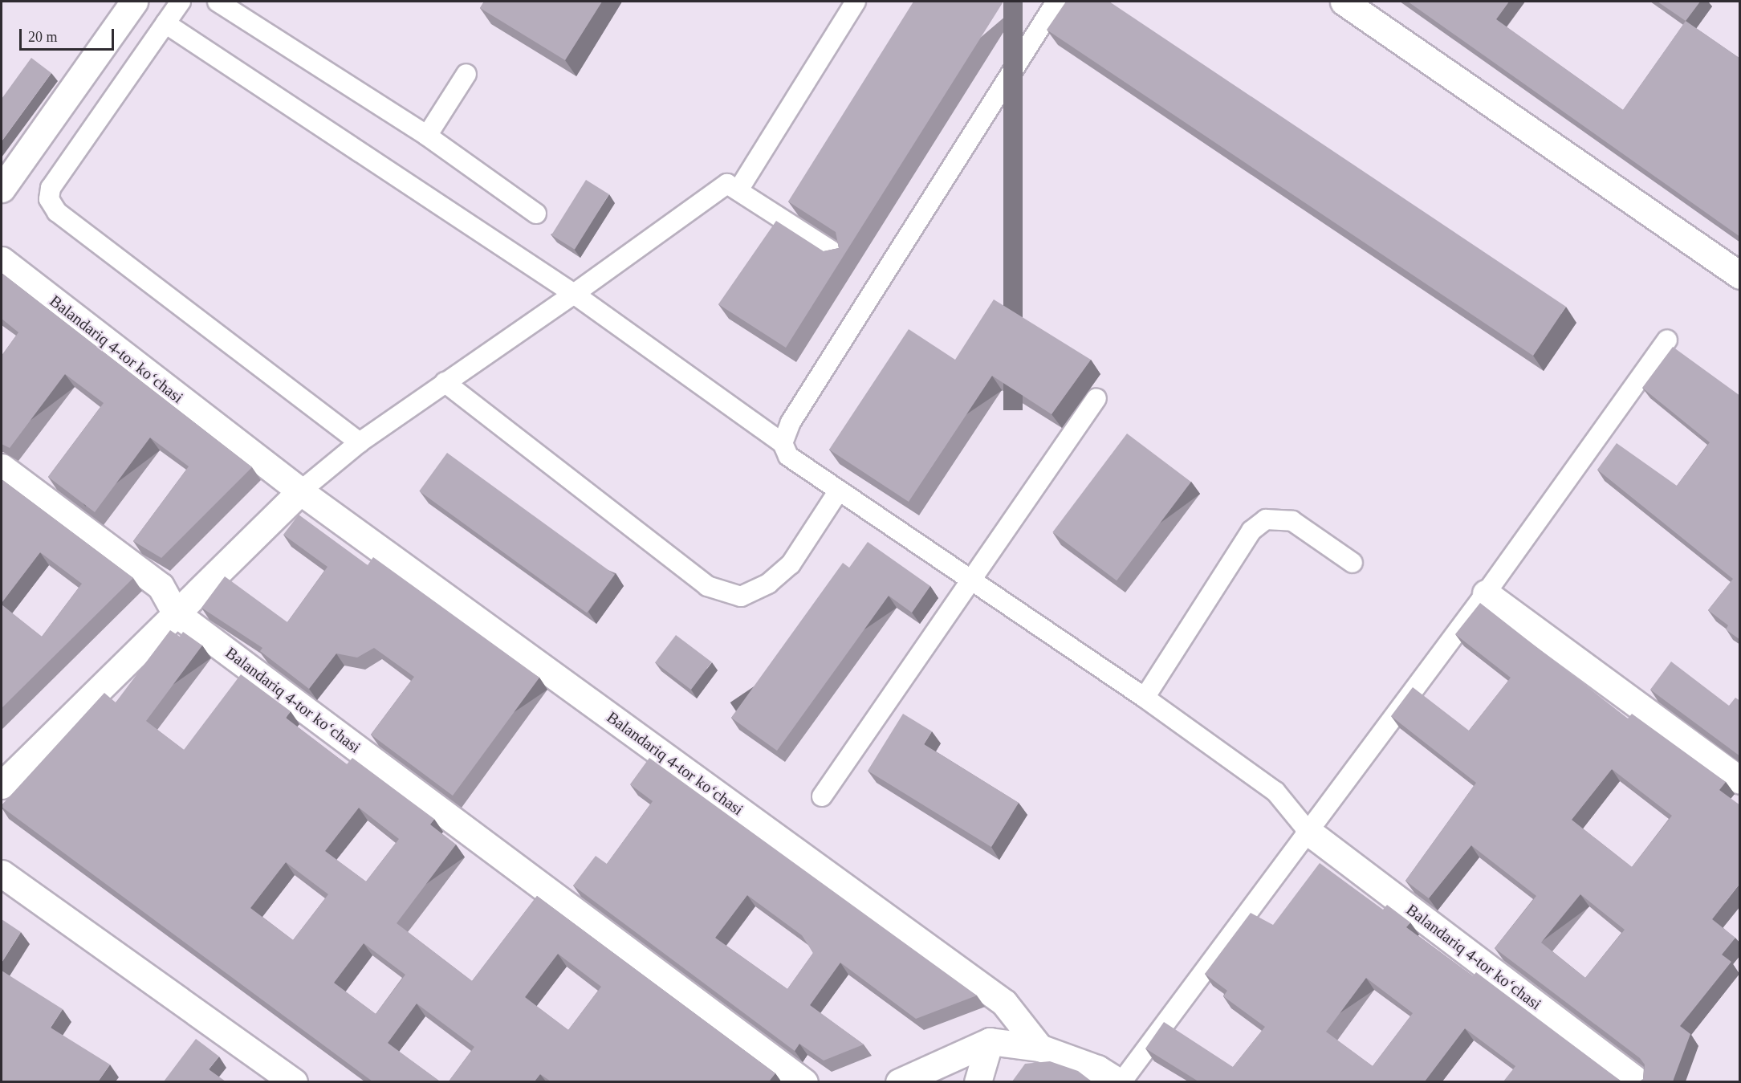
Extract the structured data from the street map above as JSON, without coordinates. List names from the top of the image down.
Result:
{
  "streets": {
    "street": ["Balandariq 4-tor koʻchasi"]
  },
  "scale_bar": "20 m"
}
